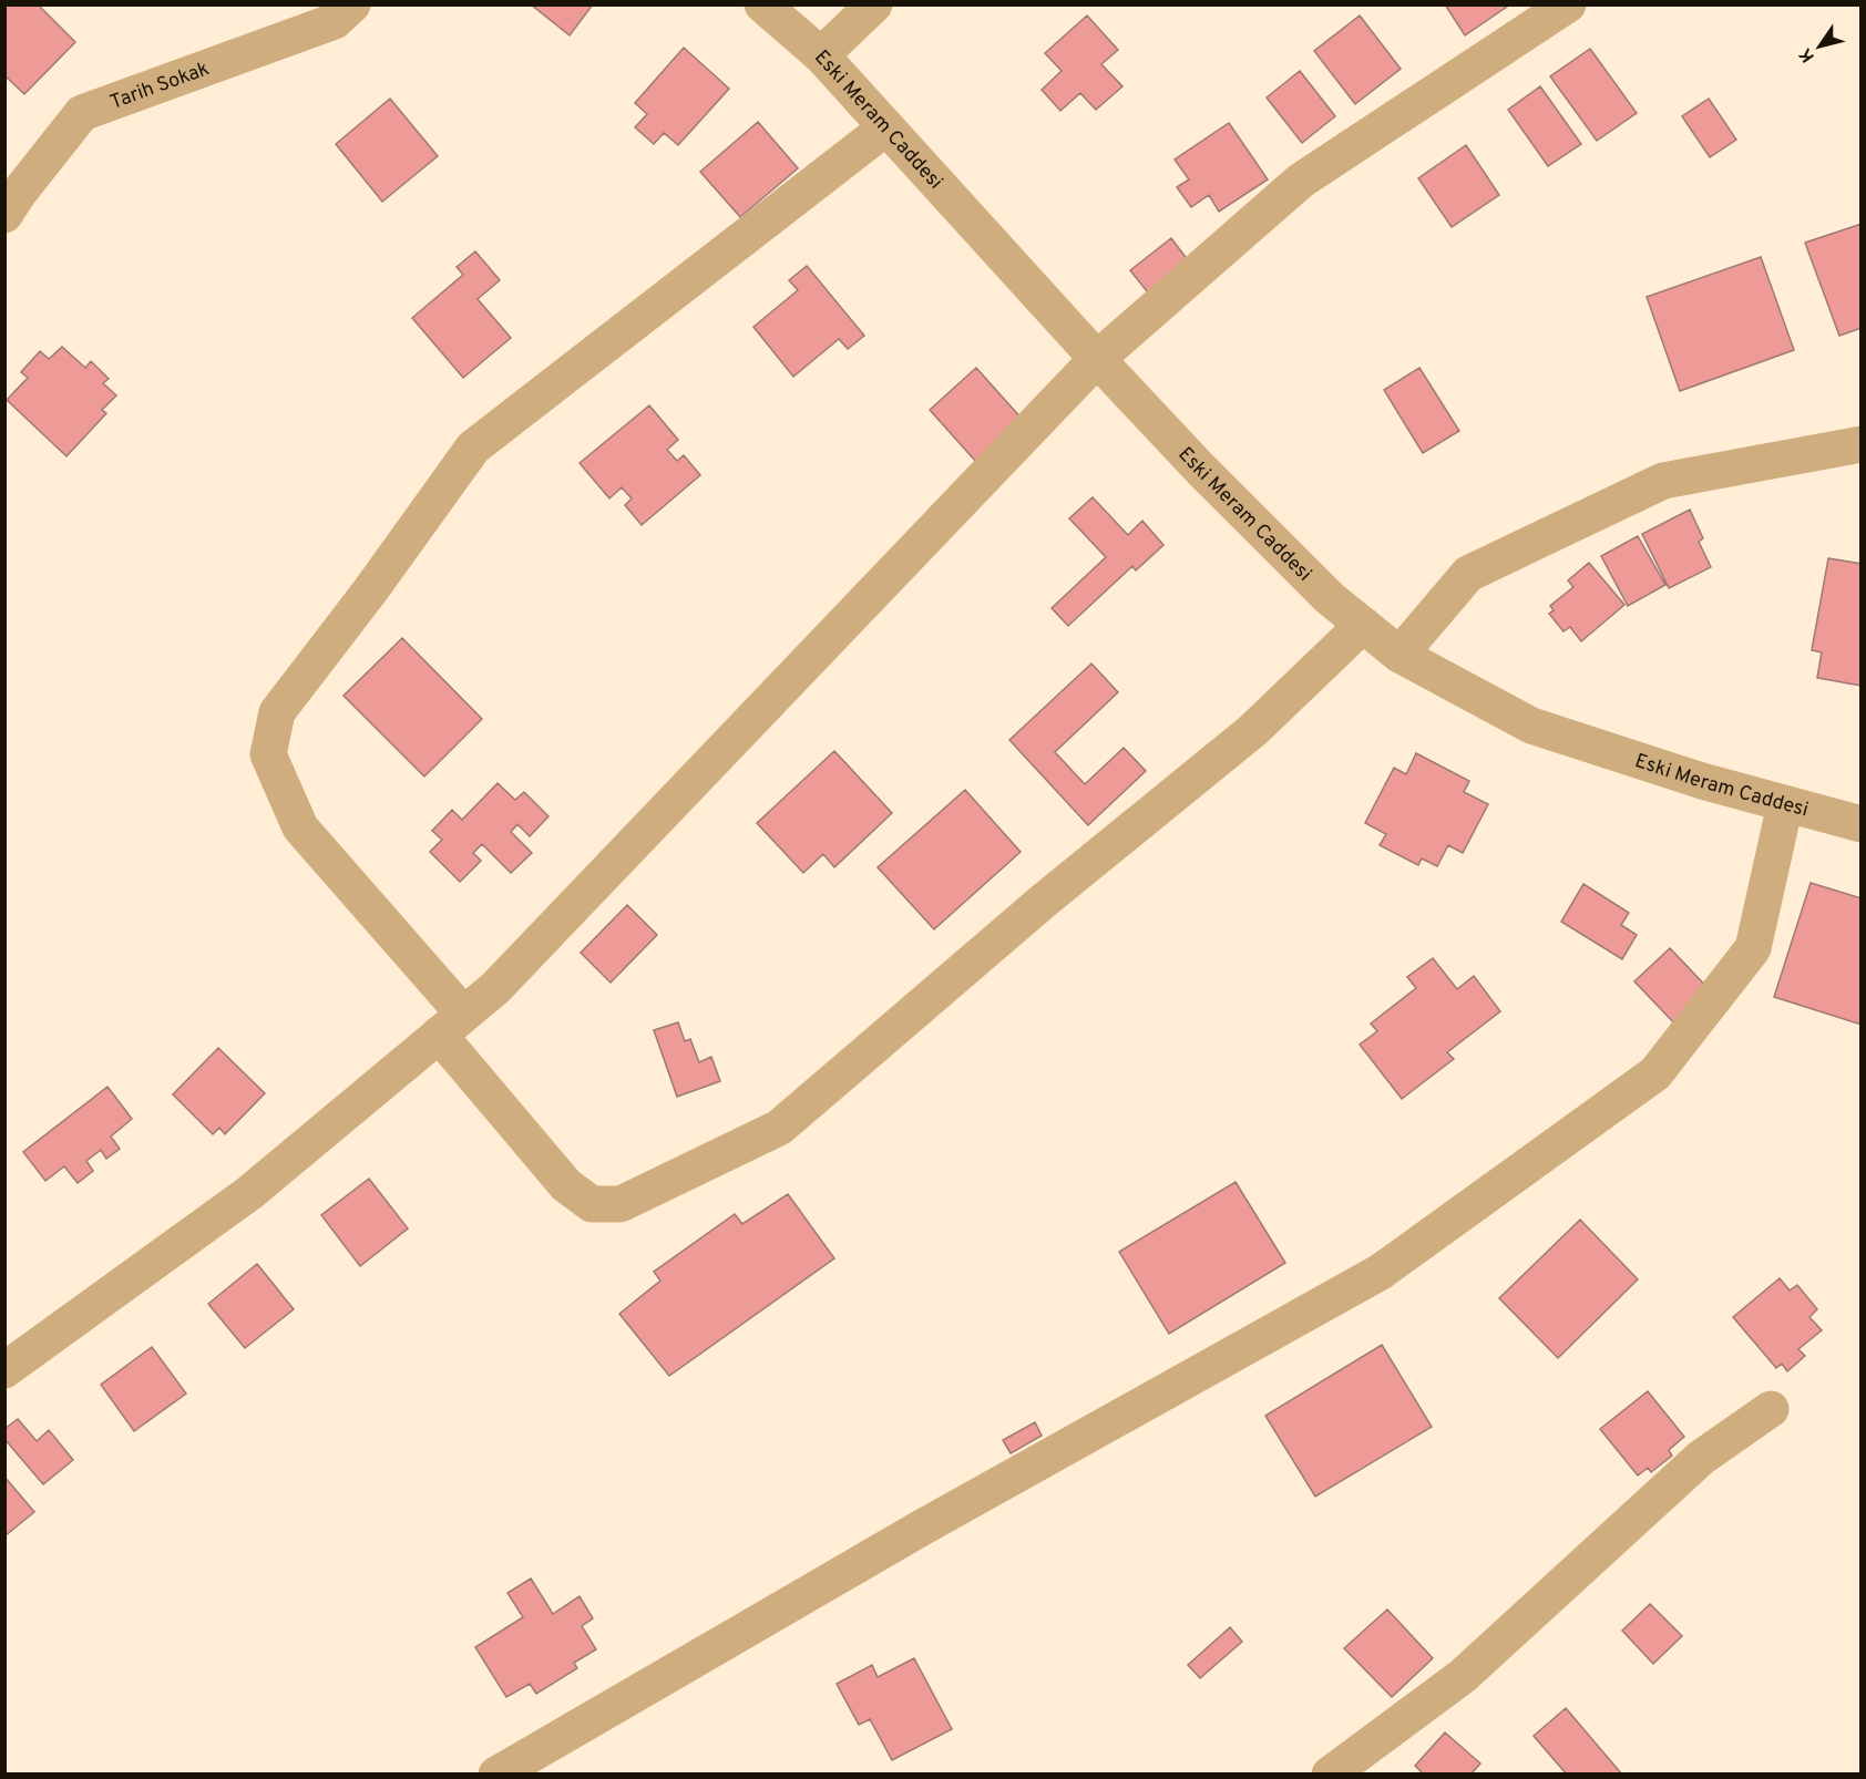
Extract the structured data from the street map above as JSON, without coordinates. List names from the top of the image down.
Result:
{
  "streets": {
    "street": ["Tarih Sokak", "Eski Meram Caddesi"]
  },
  "north": "bottom left"
}
